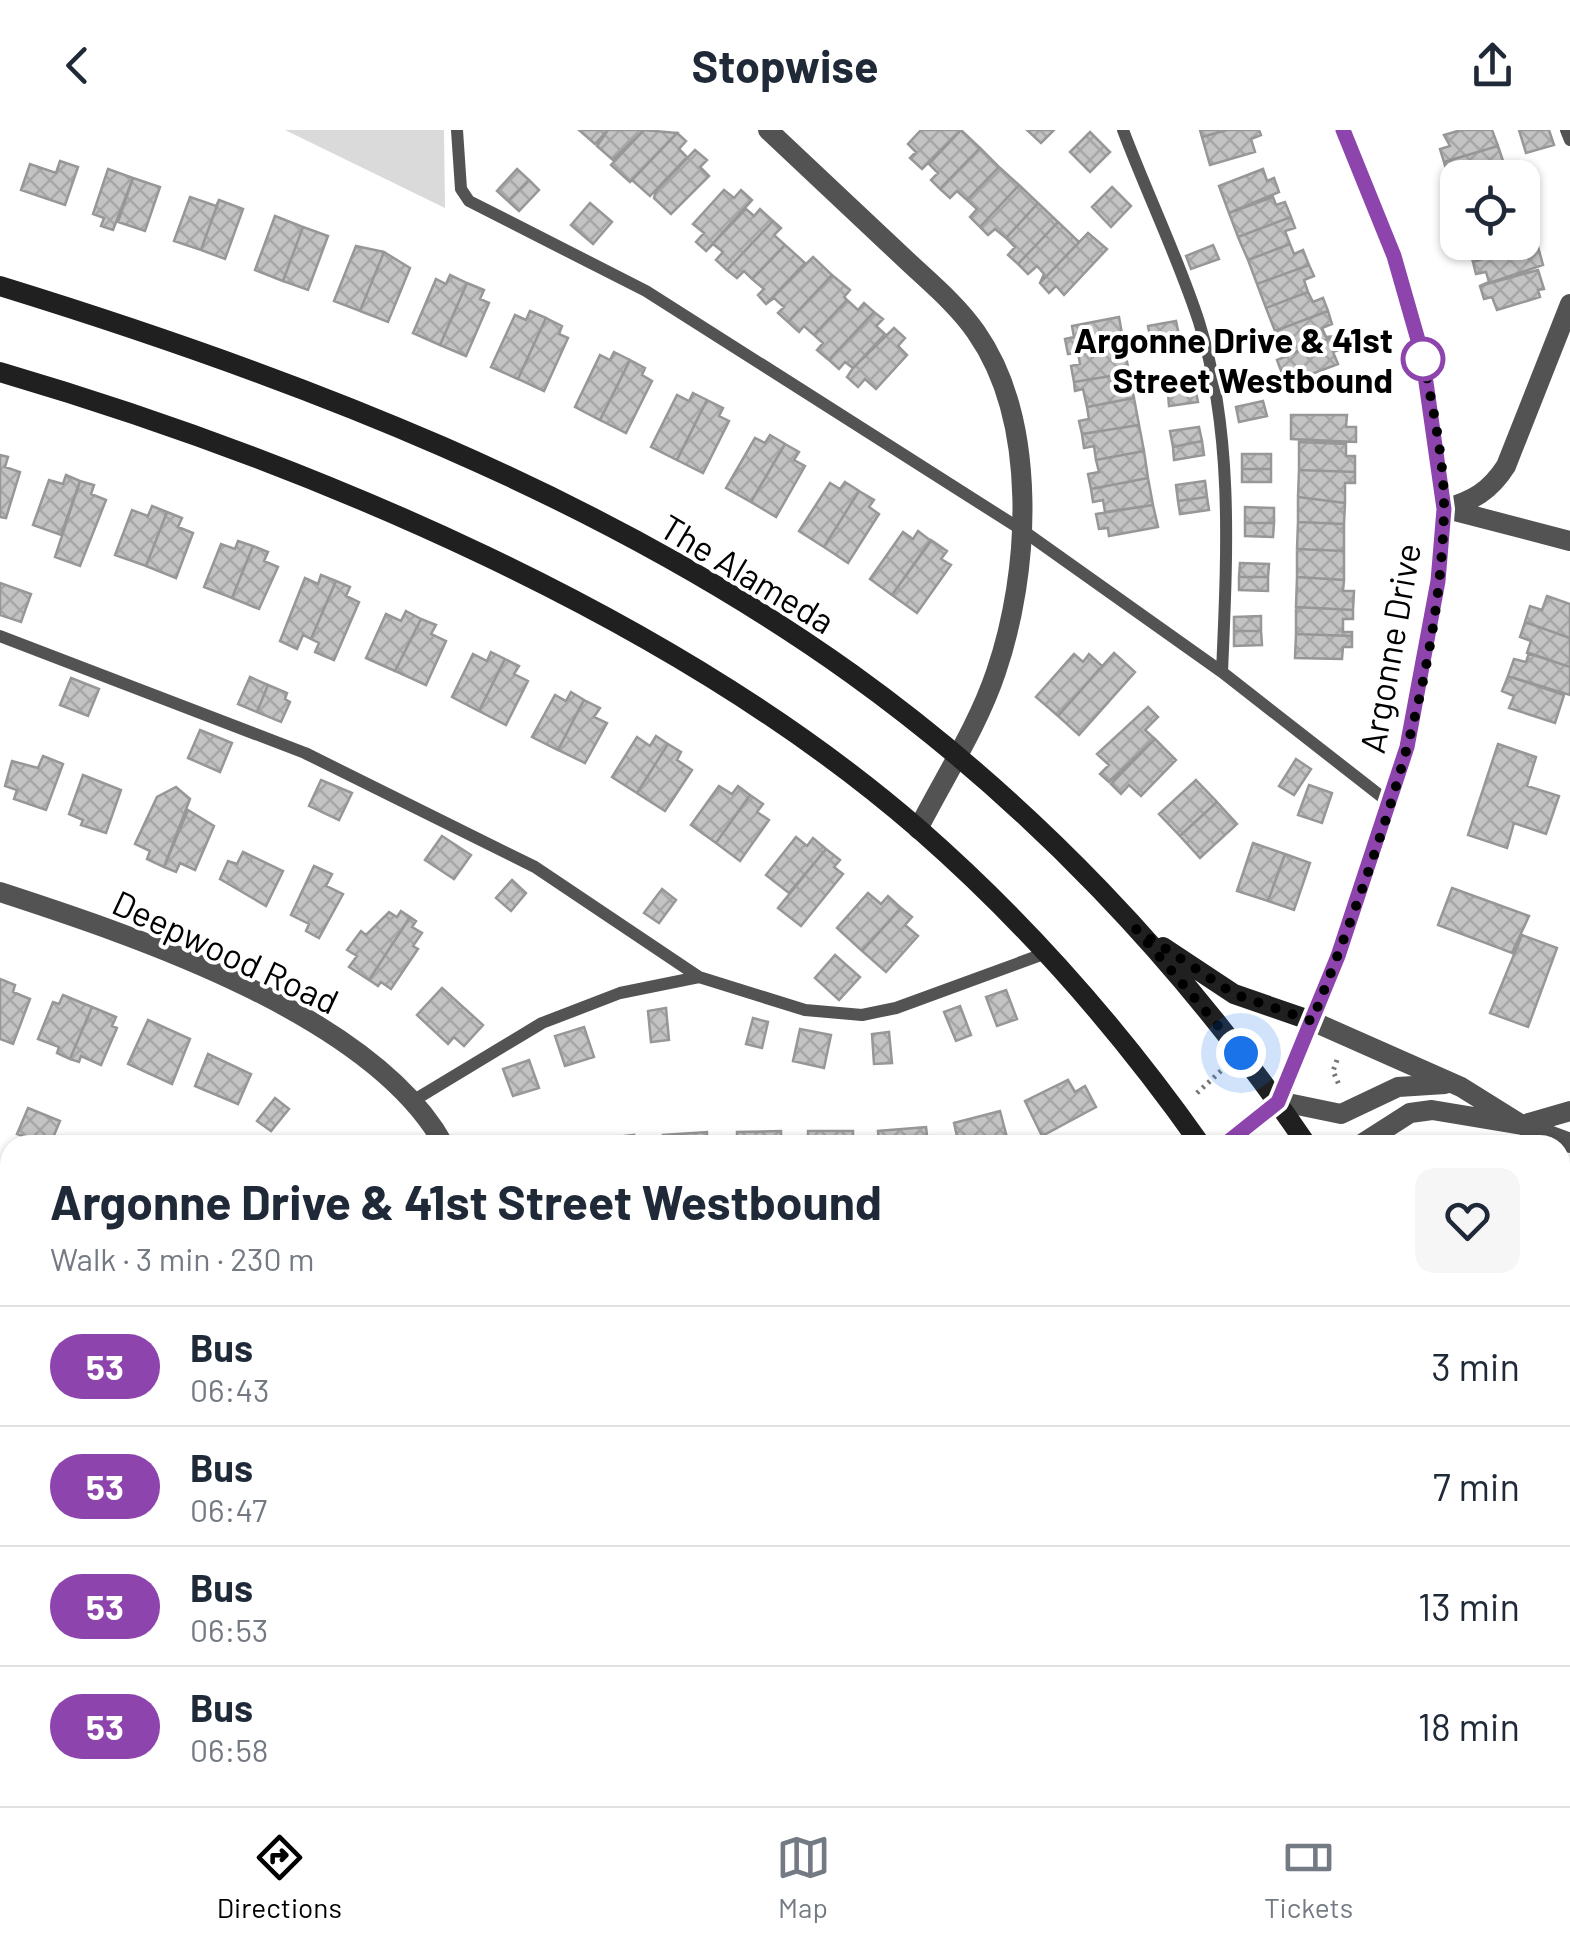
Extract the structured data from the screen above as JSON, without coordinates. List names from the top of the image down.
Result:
{
  "streets": {
    "main road": ["The Alameda", "Argonne Drive"],
    "street": ["Deepwood Road"]
  },
  "crossings": [
    ["The Alameda", "Argonne Drive"]
  ],
  "places": ["Argonne Drive & 41st Street Westbound"],
  "lines": ["bus line 53"],
  "page": {
    "header": "Stopwise",
    "heading": ["Argonne Drive & 41st Street Westbound", "Walk · 3 min · 230 m"],
    "list": [
      {
        "mark": "53",
        "name": "Bus",
        "note": "06:43",
        "value": "3 min"
      },
      {
        "mark": "53",
        "name": "Bus",
        "note": "06:47",
        "value": "7 min"
      },
      {
        "mark": "53",
        "name": "Bus",
        "note": "06:53",
        "value": "13 min"
      },
      {
        "mark": "53",
        "name": "Bus",
        "note": "06:58",
        "value": "18 min"
      }
    ],
    "tabs": ["Directions", "Map", "Tickets"]
  }
}
